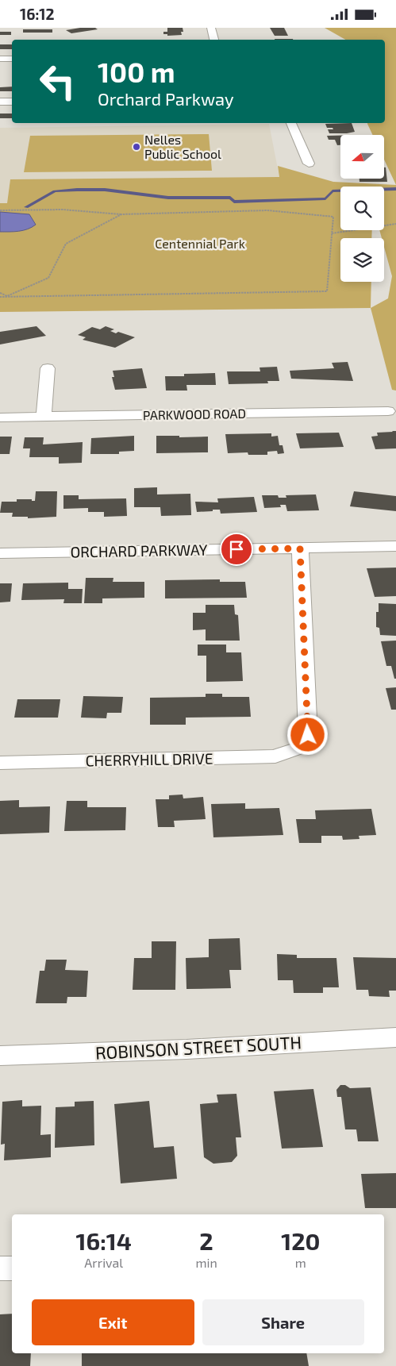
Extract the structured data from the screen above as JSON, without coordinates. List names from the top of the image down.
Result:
{
  "streets": {
    "street": [
      "PARKWOOD ROAD",
      "ORCHARD PARKWAY",
      "CHERRYHILL DRIVE",
      "ROBINSON STREET SOUTH"
    ]
  },
  "crossings": [
    ["ORCHARD PARKWAY", "CHERRYHILL DRIVE"]
  ],
  "parks": ["Centennial Park"],
  "places": ["Nelles Public School"],
  "north": "left",
  "page": {
    "status": "16:12",
    "turn": ["100 m", "Orchard Parkway"],
    "eta": [
      "16:14",
      "Arrival",
      "2",
      "min",
      "120",
      "m"
    ],
    "buttons": ["Exit", "Share"]
  }
}
